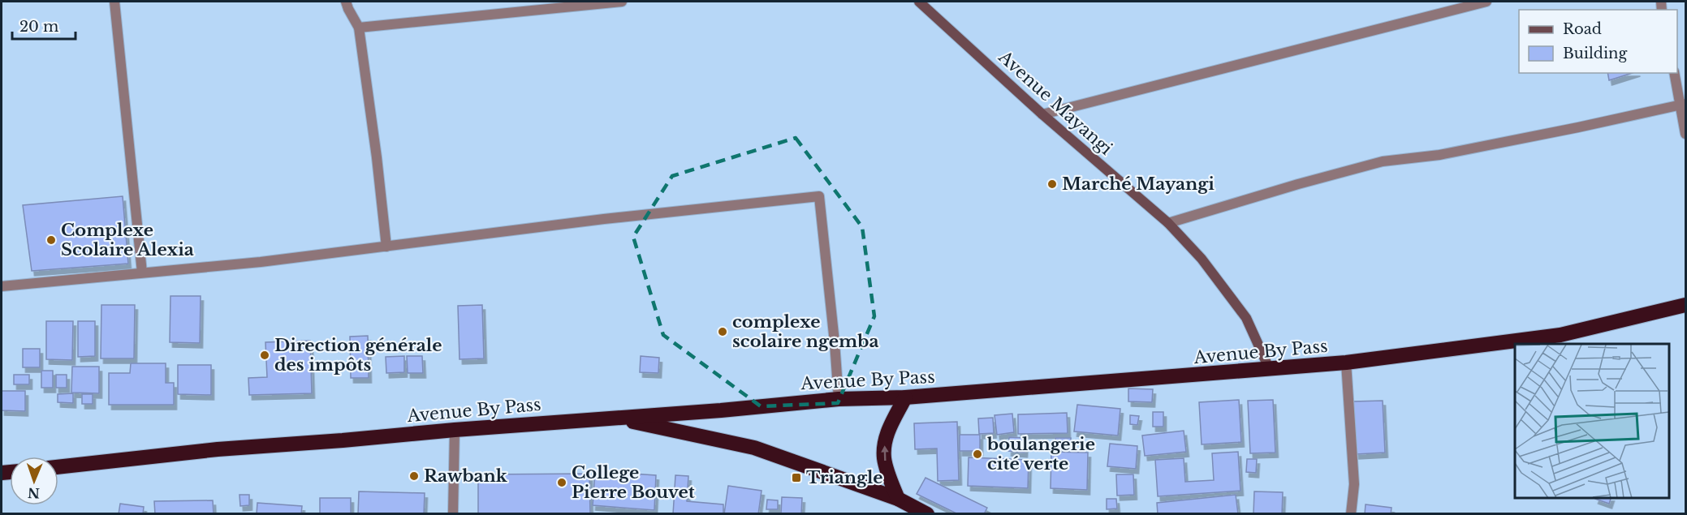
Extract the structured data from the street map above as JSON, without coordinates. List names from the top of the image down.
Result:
{
  "streets": {
    "highway": ["Avenue By Pass"],
    "street": ["Avenue Mayangi"]
  },
  "crossings": [
    ["Avenue Mayangi", "Avenue By Pass"]
  ],
  "places": {
    "other": [
      "Marché Mayangi",
      "Complexe Scolaire Alexia",
      "complexe scolaire ngemba",
      "Direction générale des impôts",
      "boulangerie cité verte",
      "Rawbank",
      "College Pierre Bouvet"
    ],
    "transit": ["Triangle"]
  },
  "legend": ["Road", "Building"],
  "scale_bar": "20 m",
  "north": "bottom"
}
